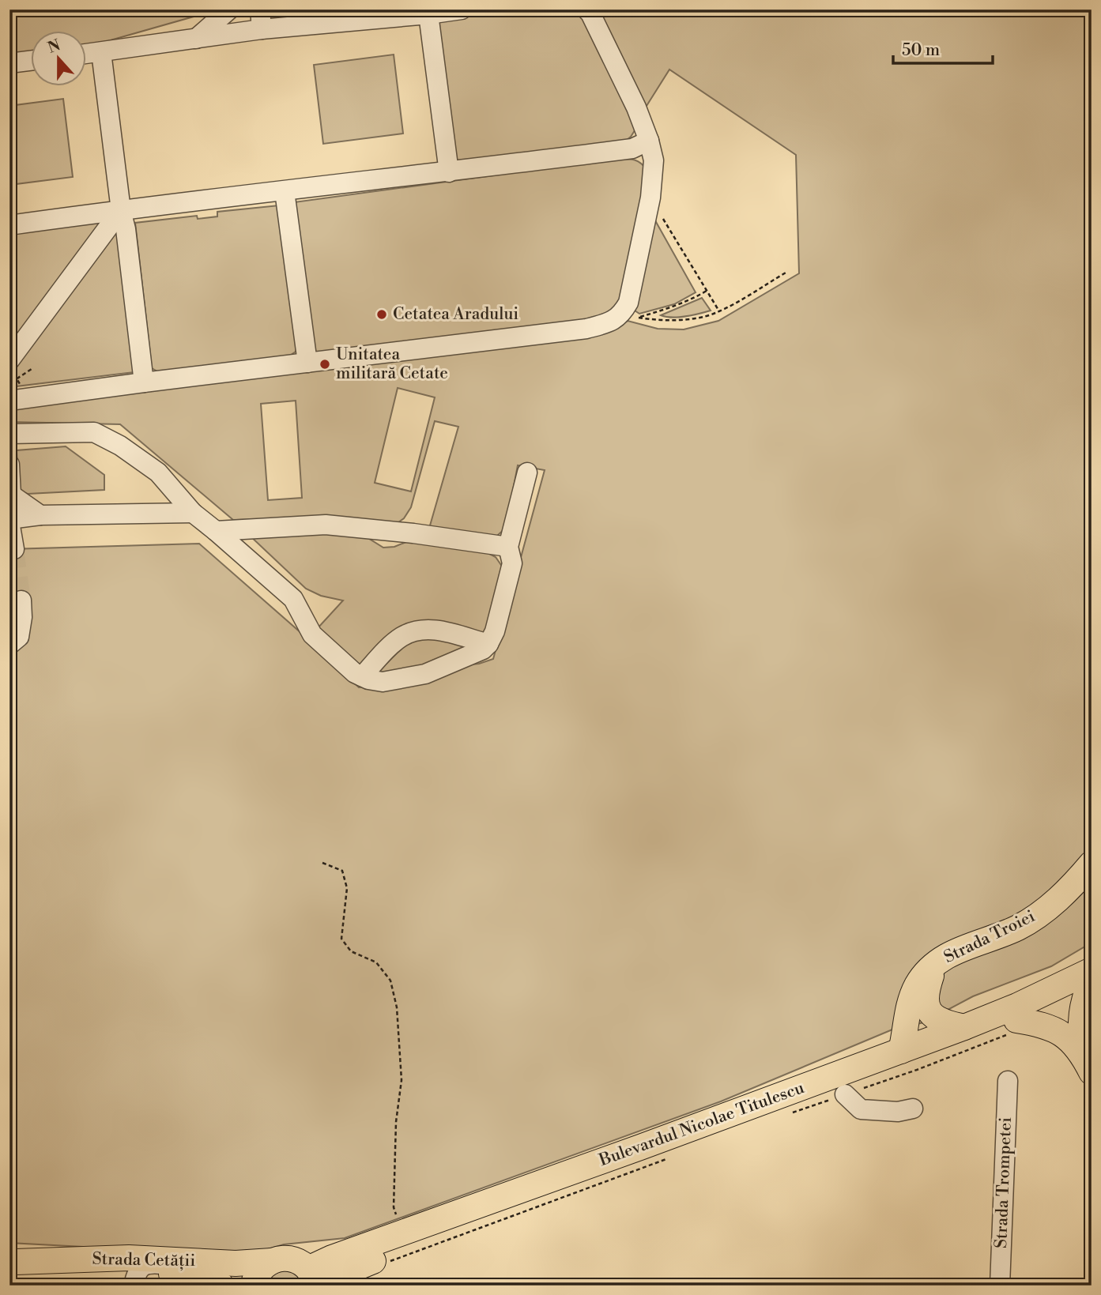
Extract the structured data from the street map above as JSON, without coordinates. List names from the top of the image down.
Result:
{
  "streets": {
    "main road": ["Strada Troiei", "Bulevardul Nicolae Titulescu", "Strada Cetății"],
    "street": ["Strada Trompetei"]
  },
  "crossings": [
    ["Strada Troiei", "Bulevardul Nicolae Titulescu"],
    ["Bulevardul Nicolae Titulescu", "Strada Cetății"]
  ],
  "places": ["Cetatea Aradului", "Unitatea militară Cetate"],
  "scale_bar": "50 m",
  "north": "top"
}
